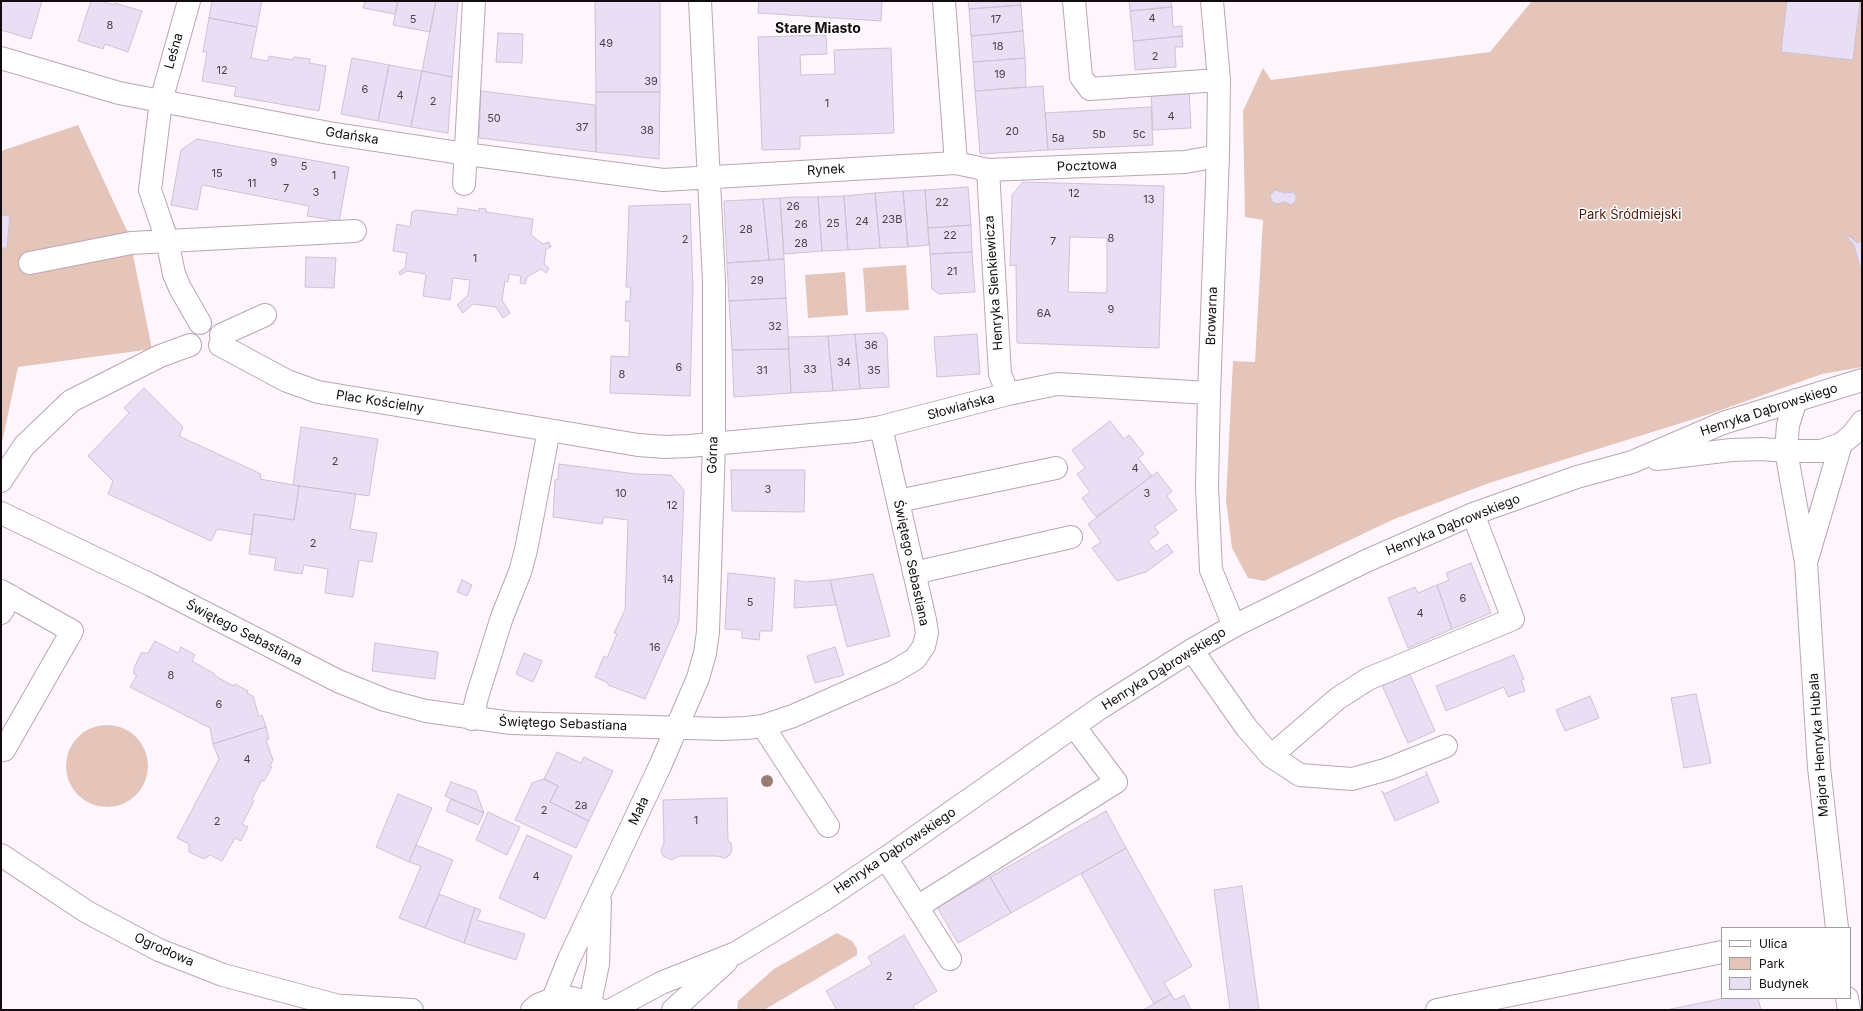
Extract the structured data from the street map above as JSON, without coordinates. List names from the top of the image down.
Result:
{
  "streets": {
    "street": [
      "Leśna",
      "Gdańska",
      "Pocztowa",
      "Rynek",
      "Henryka Sienkiewicza",
      "Browarna",
      "Plac Kościelny",
      "Słowiańska",
      "Henryka Dąbrowskiego",
      "Górna",
      "Świętego Sebastiana",
      "Majora Henryka Hubala",
      "Mała",
      "Ogrodowa"
    ]
  },
  "crossings": [
    ["Leśna", "Gdańska"],
    ["Gdańska", "Rynek"],
    ["Gdańska", "Górna"],
    ["Pocztowa", "Rynek"],
    ["Pocztowa", "Henryka Sienkiewicza"],
    ["Pocztowa", "Browarna"],
    ["Rynek", "Górna"],
    ["Henryka Sienkiewicza", "Słowiańska"],
    ["Browarna", "Słowiańska"],
    ["Browarna", "Henryka Dąbrowskiego"],
    ["Plac Kościelny", "Słowiańska"],
    ["Plac Kościelny", "Górna"],
    ["Słowiańska", "Górna"],
    ["Słowiańska", "Świętego Sebastiana"],
    ["Henryka Dąbrowskiego", "Majora Henryka Hubala"],
    ["Górna", "Świętego Sebastiana"],
    ["Górna", "Mała"],
    ["Świętego Sebastiana", "Mała"]
  ],
  "districts": ["Stare Miasto"],
  "parks": ["Park Śródmiejski"],
  "house_numbers": [
    "4",
    "5",
    "17",
    "8",
    "49",
    "18",
    "2",
    "12",
    "19",
    "39",
    "6",
    "4",
    "2",
    "1",
    "4",
    "50",
    "37",
    "38",
    "20",
    "5b",
    "5c",
    "5a",
    "9",
    "5",
    "15",
    "1",
    "11",
    "7",
    "3",
    "12",
    "13",
    "22",
    "26",
    "23B",
    "24",
    "25",
    "26",
    "28",
    "22",
    "8",
    "2",
    "7",
    "28",
    "1",
    "21",
    "29",
    "9",
    "6A",
    "32",
    "36",
    "34",
    "6",
    "33",
    "31",
    "35",
    "8",
    "2",
    "4",
    "3",
    "10",
    "3",
    "12",
    "2",
    "14",
    "6",
    "5",
    "4",
    "16",
    "8",
    "6",
    "4",
    "2a",
    "2",
    "1",
    "2",
    "4",
    "2"
  ],
  "legend": ["Ulica", "Park", "Budynek"]
}
